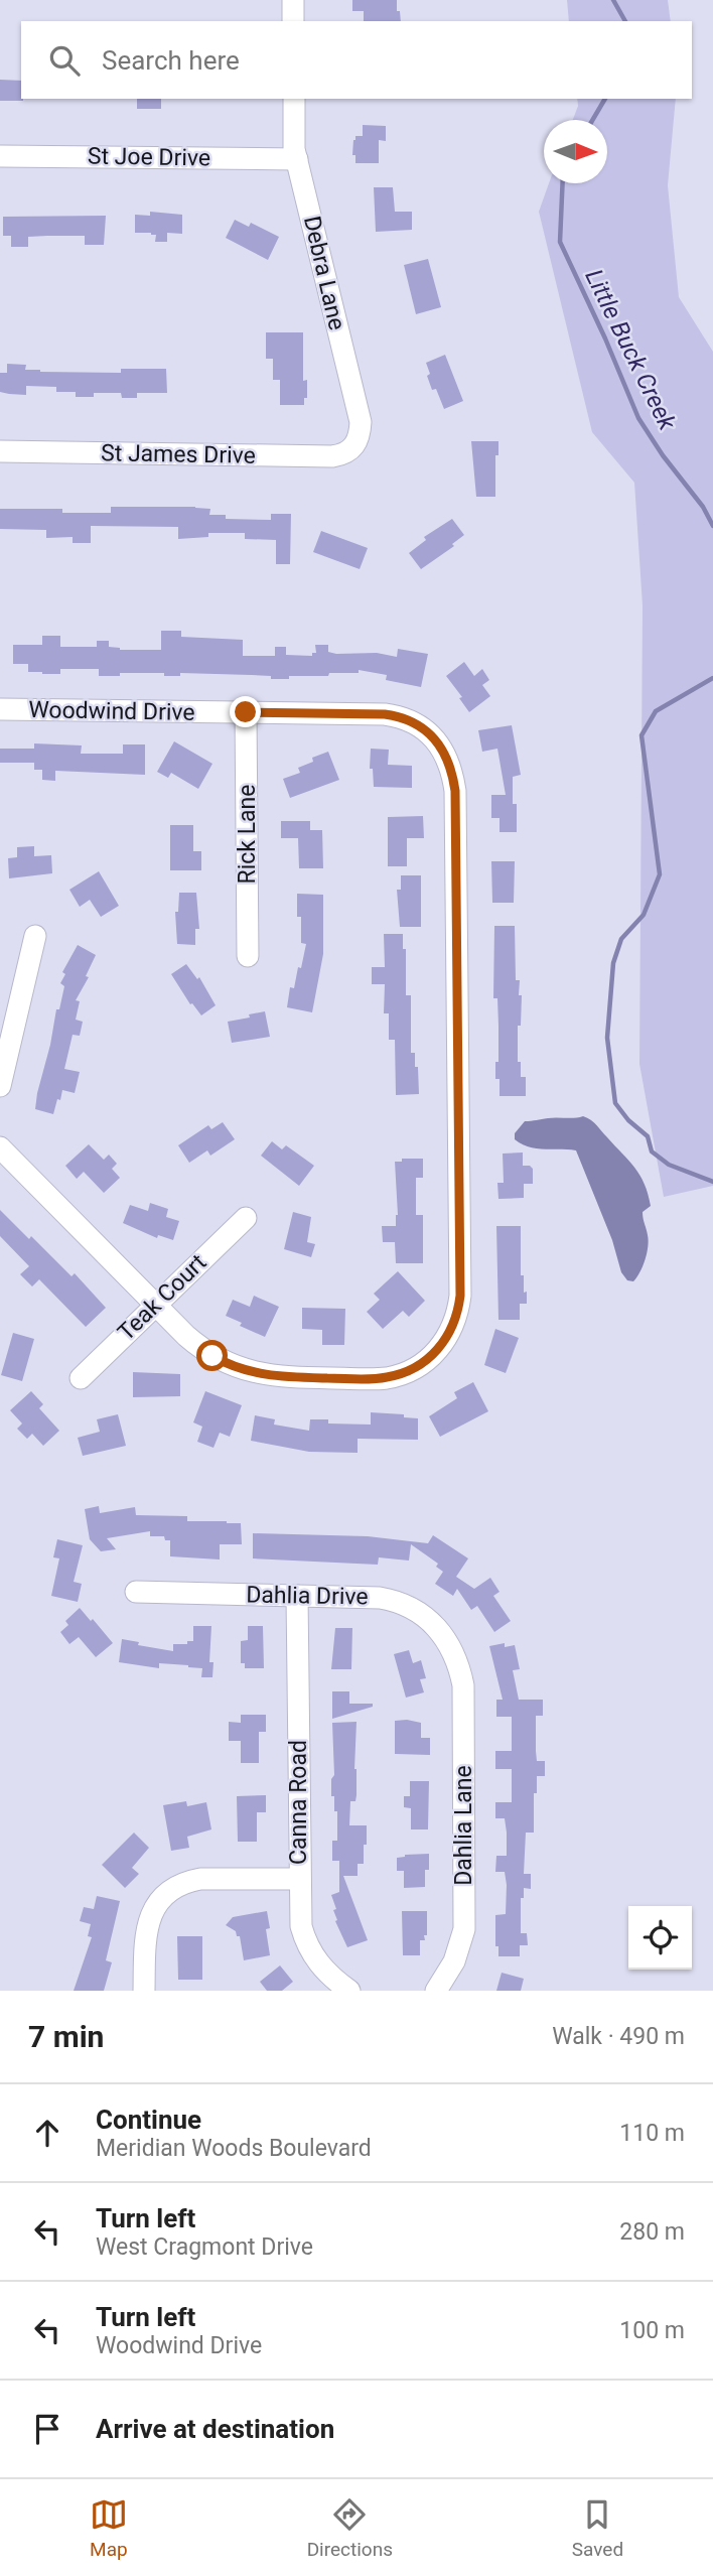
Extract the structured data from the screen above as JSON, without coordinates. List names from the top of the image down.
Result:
{
  "streets": {
    "street": [
      "St Joe Drive",
      "Debra Lane",
      "St James Drive",
      "Woodwind Drive",
      "Rick Lane",
      "Teak Court",
      "Dahlia Drive",
      "Canna Road",
      "Dahlia Lane"
    ]
  },
  "crossings": [
    ["St Joe Drive", "Debra Lane"],
    ["Debra Lane", "St James Drive"],
    ["Woodwind Drive", "Rick Lane"],
    ["Woodwind Drive", "Teak Court"],
    ["Dahlia Drive", "Canna Road"],
    ["Dahlia Drive", "Dahlia Lane"]
  ],
  "water": ["Little Buck Creek"],
  "north": "right",
  "page": {
    "search": "Search here",
    "heading": ["7 min", "Walk · 490 m"],
    "list": [
      ["Continue", "Meridian Woods Boulevard", "110 m"],
      ["Turn left", "West Cragmont Drive", "280 m"],
      ["Turn left", "Woodwind Drive", "100 m"],
      "Arrive at destination"
    ],
    "nav": ["Map", "Directions", "Saved"]
  }
}
